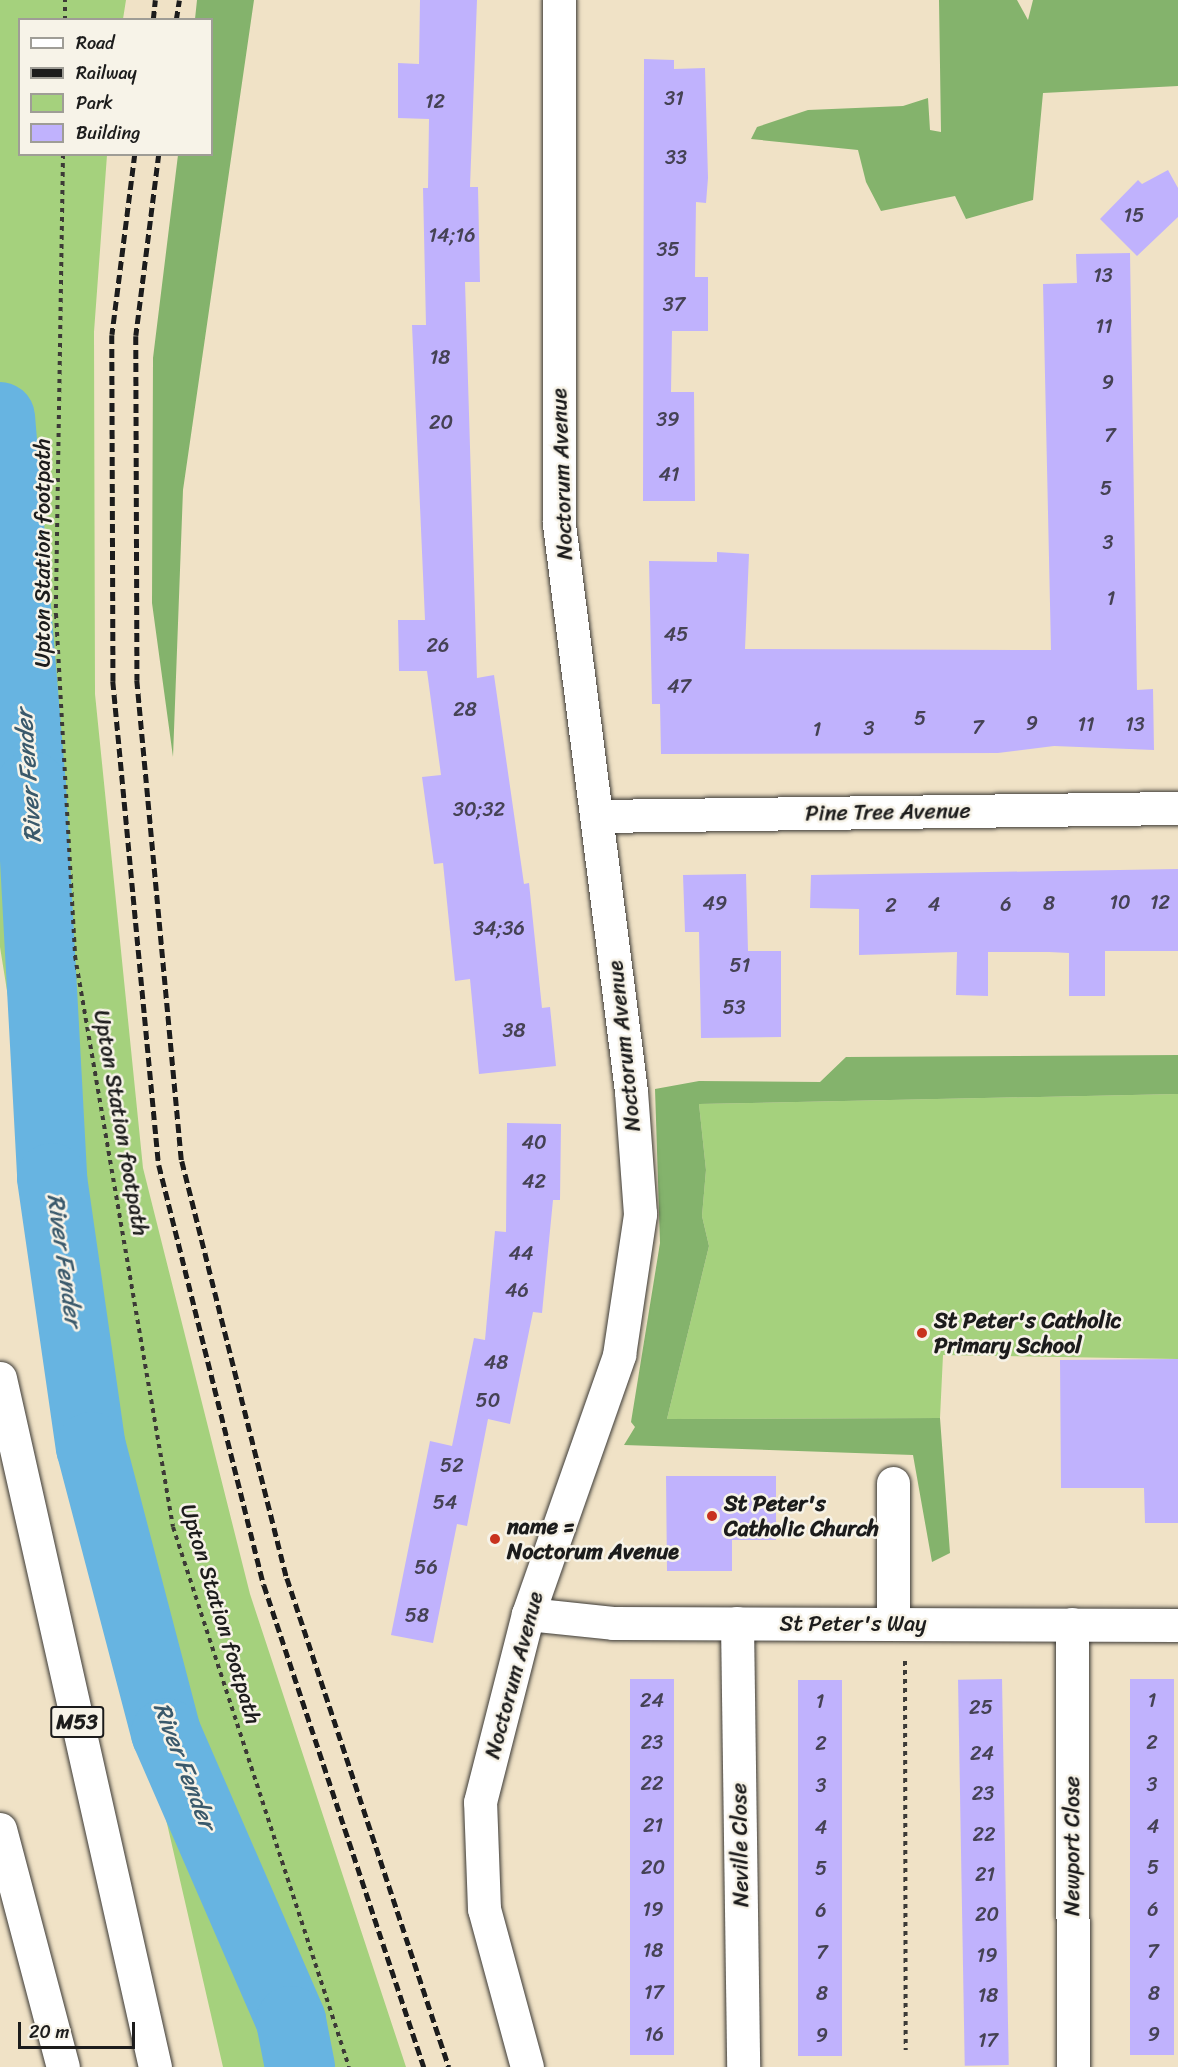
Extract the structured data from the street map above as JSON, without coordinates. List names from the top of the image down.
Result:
{
  "streets": {
    "main road": [
      "Noctorum Avenue",
      "Pine Tree Avenue",
      "St Peter's Way",
      "M53",
      "Neville Close",
      "Newport Close"
    ],
    "path": ["Upton Station footpath"]
  },
  "crossings": [
    ["Noctorum Avenue", "Pine Tree Avenue"],
    ["Noctorum Avenue", "St Peter's Way"],
    ["St Peter's Way", "Neville Close"],
    ["St Peter's Way", "Newport Close"]
  ],
  "water": ["River Fender"],
  "places": ["St Peter's Catholic Primary School", "St Peter's Catholic Church", "name = Noctorum Avenue"],
  "house_numbers": [
    "31",
    "12",
    "33",
    "15",
    "14;16",
    "35",
    "13",
    "37",
    "11",
    "18",
    "9",
    "39",
    "20",
    "7",
    "41",
    "5",
    "3",
    "1",
    "45",
    "26",
    "47",
    "28",
    "5",
    "9",
    "11",
    "13",
    "7",
    "3",
    "1",
    "30;32",
    "10",
    "12",
    "49",
    "8",
    "4",
    "6",
    "2",
    "34;36",
    "51",
    "53",
    "38",
    "40",
    "42",
    "44",
    "46",
    "48",
    "50",
    "52",
    "54",
    "56",
    "58",
    "24",
    "1",
    "1",
    "25",
    "23",
    "2",
    "2",
    "24",
    "22",
    "3",
    "3",
    "23",
    "21",
    "4",
    "4",
    "22",
    "20",
    "5",
    "5",
    "21",
    "19",
    "6",
    "6",
    "20",
    "18",
    "7",
    "7",
    "19",
    "17",
    "8",
    "8",
    "18",
    "16",
    "9",
    "9",
    "17"
  ],
  "legend": [
    "Road",
    "Railway",
    "Park",
    "Building"
  ],
  "scale_bar": "20 m"
}
